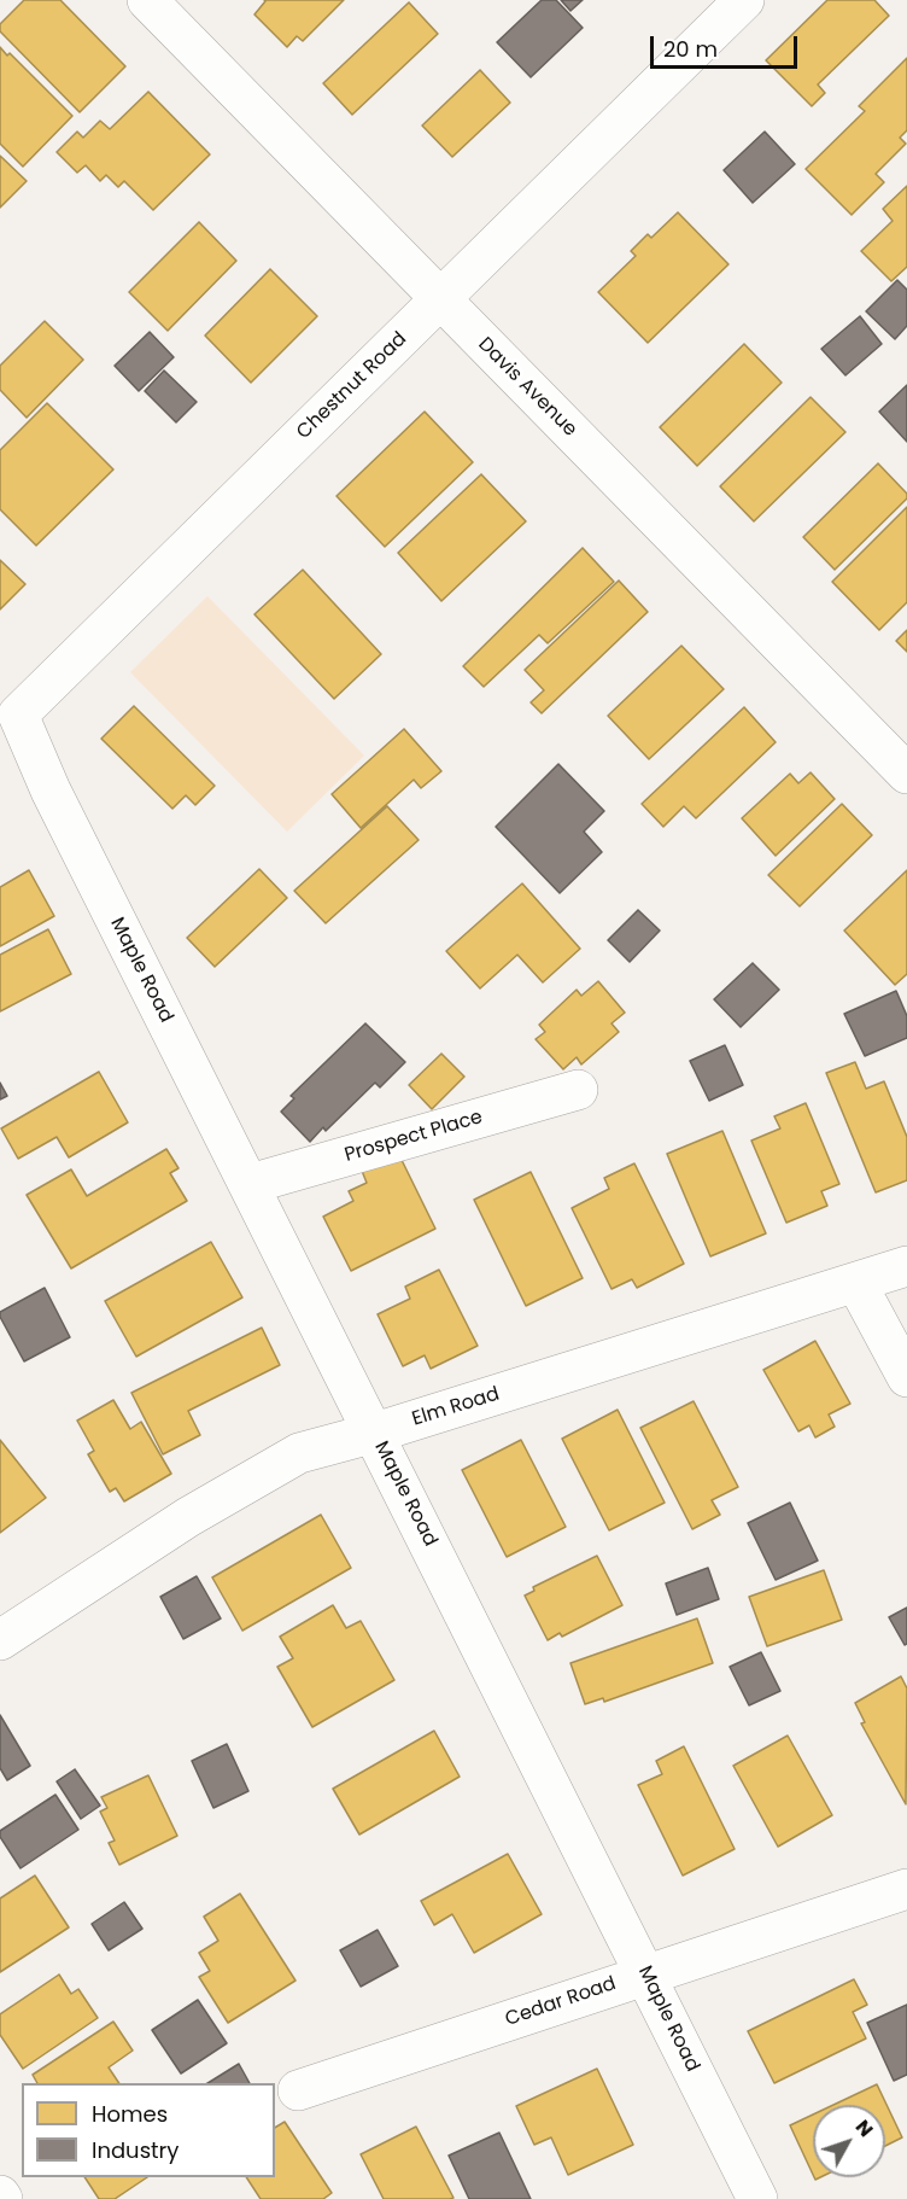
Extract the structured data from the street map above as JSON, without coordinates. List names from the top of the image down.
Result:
{
  "streets": {
    "street": [
      "Chestnut Road",
      "Davis Avenue",
      "Maple Road",
      "Prospect Place",
      "Elm Road",
      "Cedar Road"
    ]
  },
  "crossings": [
    ["Chestnut Road", "Davis Avenue"],
    ["Chestnut Road", "Maple Road"],
    ["Maple Road", "Prospect Place"],
    ["Maple Road", "Elm Road"],
    ["Maple Road", "Cedar Road"]
  ],
  "legend": ["Homes", "Industry"],
  "scale_bar": "20 m",
  "north": "top right"
}
